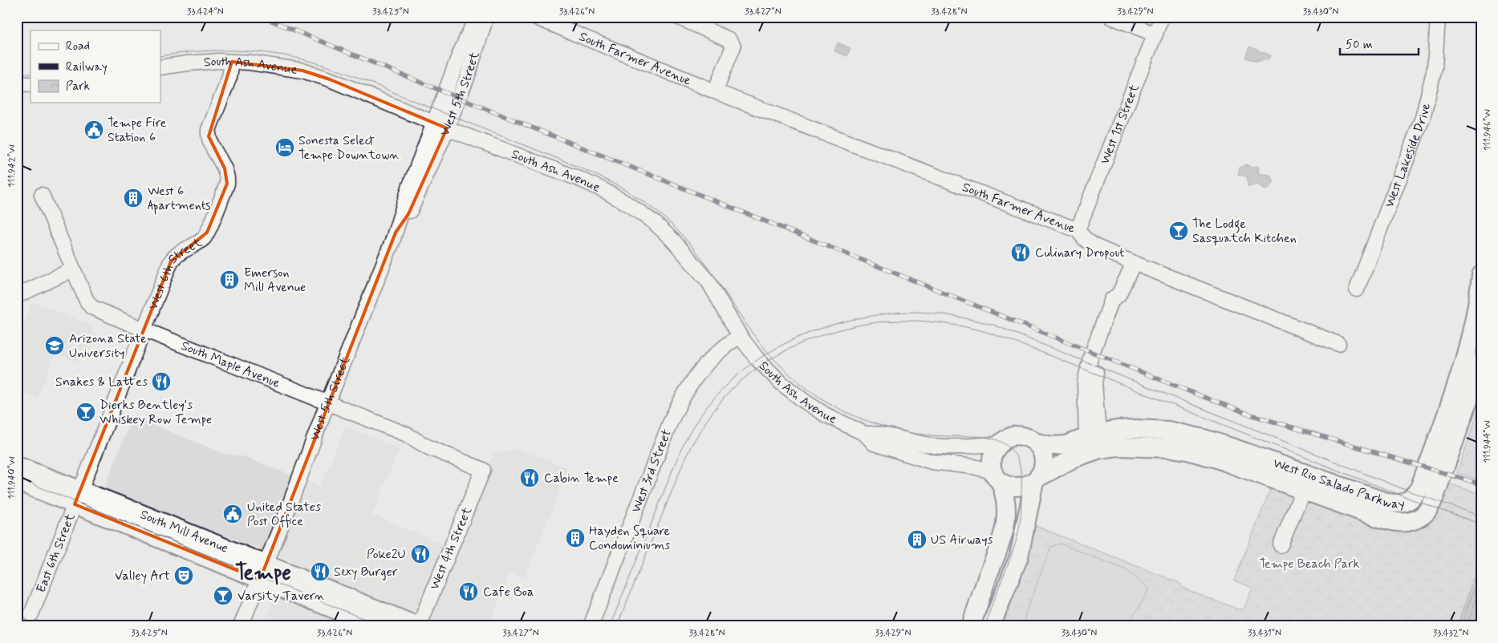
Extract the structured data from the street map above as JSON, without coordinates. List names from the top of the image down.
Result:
{
  "streets": {
    "main road": ["West Rio Salado Parkway", "South Mill Avenue"],
    "street": [
      "South Farmer Avenue",
      "South Ash Avenue",
      "West 5th Street",
      "West 1st Street",
      "West Lakeside Drive",
      "West 6th Street",
      "South Maple Avenue",
      "West 3rd Street",
      "West 4th Street",
      "East 6th Street"
    ]
  },
  "crossings": [
    ["South Farmer Avenue", "West 1st Street"],
    ["South Ash Avenue", "West 5th Street"],
    ["South Ash Avenue", "West 6th Street"],
    ["South Ash Avenue", "West 3rd Street"],
    ["South Ash Avenue", "West Rio Salado Parkway"],
    ["West 5th Street", "South Maple Avenue"],
    ["West 5th Street", "South Mill Avenue"],
    ["West 6th Street", "South Maple Avenue"],
    ["West 6th Street", "South Mill Avenue"],
    ["West 6th Street", "East 6th Street"],
    ["South Maple Avenue", "West 4th Street"],
    ["South Mill Avenue", "West 4th Street"],
    ["South Mill Avenue", "East 6th Street"]
  ],
  "districts": ["Tempe"],
  "parks": ["Tempe Beach Park"],
  "places": {
    "public building": ["Tempe Fire Station 6", "United States Post Office"],
    "hotel": ["Sonesta Select Tempe Downtown"],
    "building": [
      "West 6 Apartments",
      "Emerson Mill Avenue",
      "Hayden Square Condominiums",
      "US Airways"
    ],
    "bar": ["The Lodge Sasquatch Kitchen", "Dierks Bentley's Whiskey Row Tempe", "Varsity Tavern"],
    "restaurant": [
      "Culinary Dropout",
      "Snakes & Lattes",
      "Cabin Tempe",
      "Poke2U",
      "Sexy Burger",
      "Cafe Boa"
    ],
    "school or university": ["Arizona State University"],
    "theatre": ["Valley Art"]
  },
  "legend": ["Road", "Railway", "Park"],
  "scale_bar": "50 m",
  "coordinates": [
    "33.424°N",
    "33.425°N",
    "33.426°N",
    "33.427°N",
    "33.428°N",
    "33.429°N",
    "33.430°N",
    "111.946°W",
    "111.942°W",
    "111.944°W",
    "111.940°W",
    "33.431°N",
    "33.432°N"
  ]
}
